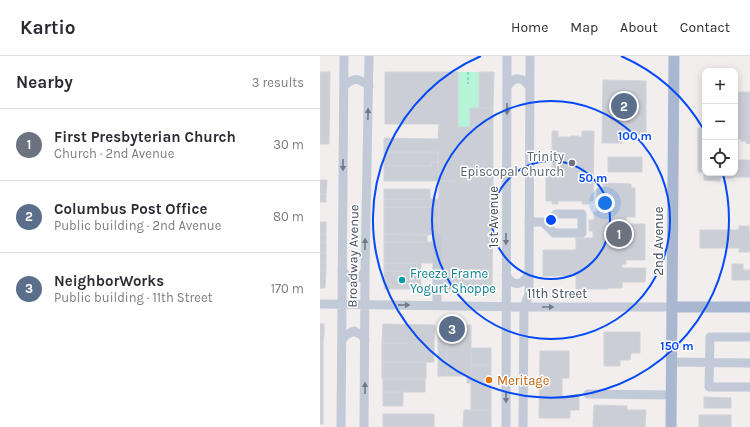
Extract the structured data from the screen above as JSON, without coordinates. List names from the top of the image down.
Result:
{
  "streets": {
    "main road": ["2nd Avenue", "11th Street"],
    "street": ["1st Avenue", "Broadway Avenue"]
  },
  "crossings": [
    ["1st Avenue", "11th Street"],
    ["2nd Avenue", "11th Street"],
    ["Broadway Avenue", "11th Street"]
  ],
  "one_way": ["11th Street"],
  "places": ["Trinity Episcopal Church", "Freeze Frame Yogurt Shoppe", "Meritage"],
  "page": {
    "header": "Kartio",
    "nav": [
      "Home",
      "Map",
      "About",
      "Contact"
    ],
    "heading": ["Nearby", "3 results"],
    "map_buttons": ["+", "−"],
    "pins": ["2", "1", "3"],
    "list": [
      {
        "mark": "1",
        "name": "First Presbyterian Church",
        "note": "Church · 2nd Avenue",
        "value": "30 m"
      },
      {
        "mark": "2",
        "name": "Columbus Post Office",
        "note": "Public building · 2nd Avenue",
        "value": "80 m"
      },
      {
        "mark": "3",
        "name": "NeighborWorks",
        "note": "Public building · 11th Street",
        "value": "170 m"
      }
    ]
  },
  "rings": ["100 m", "50 m", "150 m"]
}
